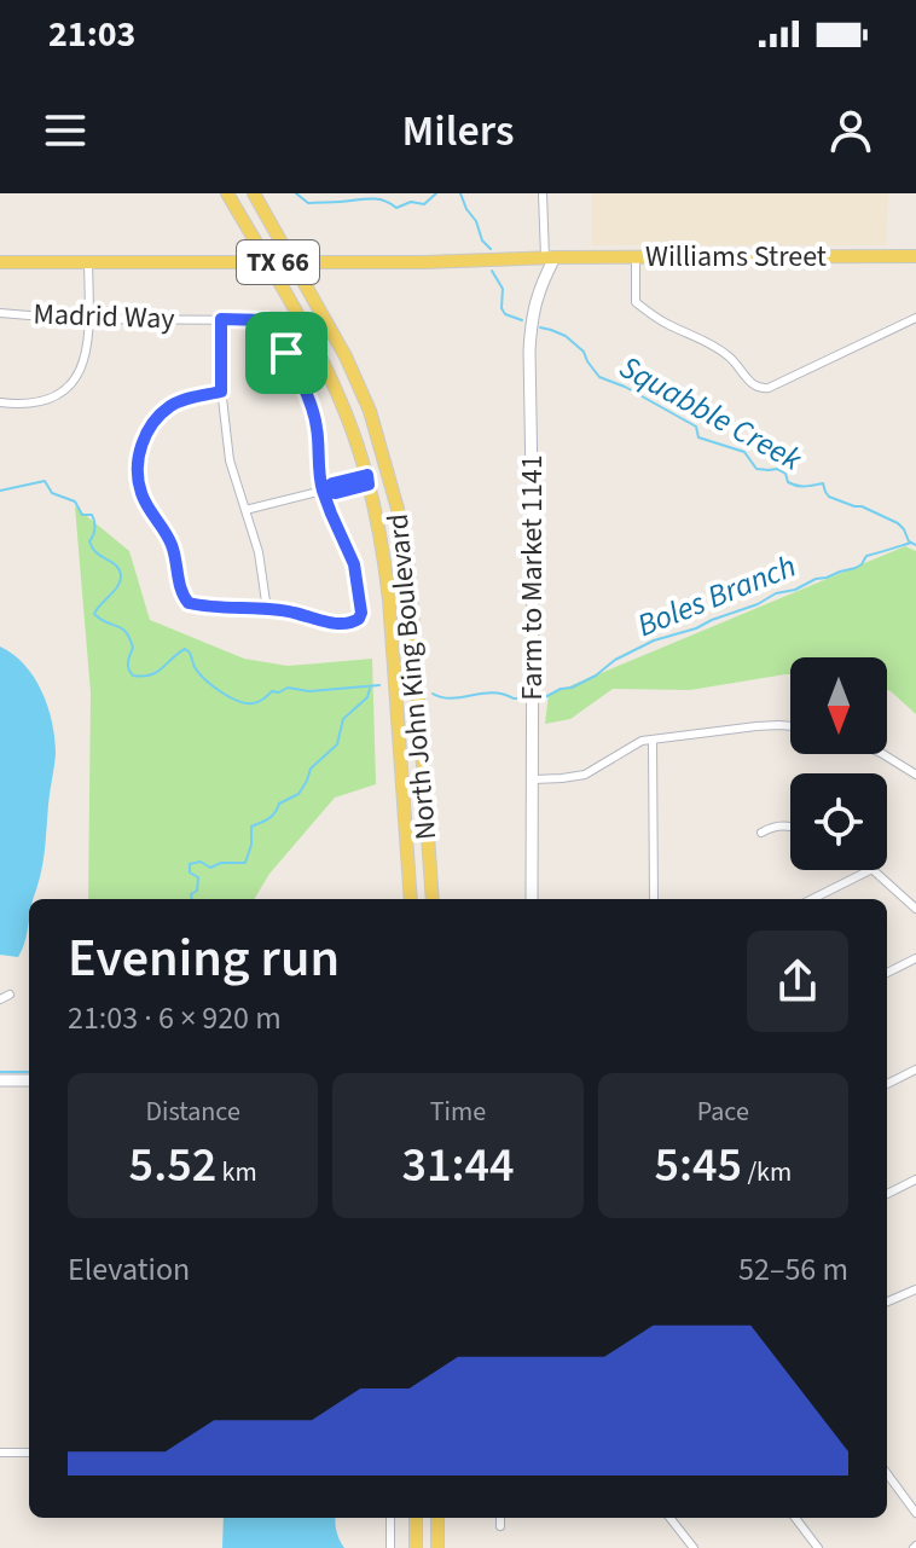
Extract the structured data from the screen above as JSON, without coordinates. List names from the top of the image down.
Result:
{
  "streets": {
    "main road": ["Williams Street", "TX 66", "North John King Boulevard"],
    "street": ["Madrid Way", "Farm to Market 1141"]
  },
  "crossings": [
    ["Williams Street", "TX 66"],
    ["Williams Street", "Farm to Market 1141"],
    ["TX 66", "Farm to Market 1141"],
    ["TX 66", "North John King Boulevard"]
  ],
  "water": ["Squabble Creek", "Boles Branch"],
  "north": "bottom",
  "page": {
    "status": "21:03",
    "header": "Milers",
    "heading": ["Evening run", "21:03 · 6 × 920 m"],
    "stats": [
      ["Distance", "5.52 km"],
      ["Time", "31:44"],
      ["Pace", "5:45 /km"]
    ],
    "chart": ["Elevation", "52–56 m"]
  }
}
